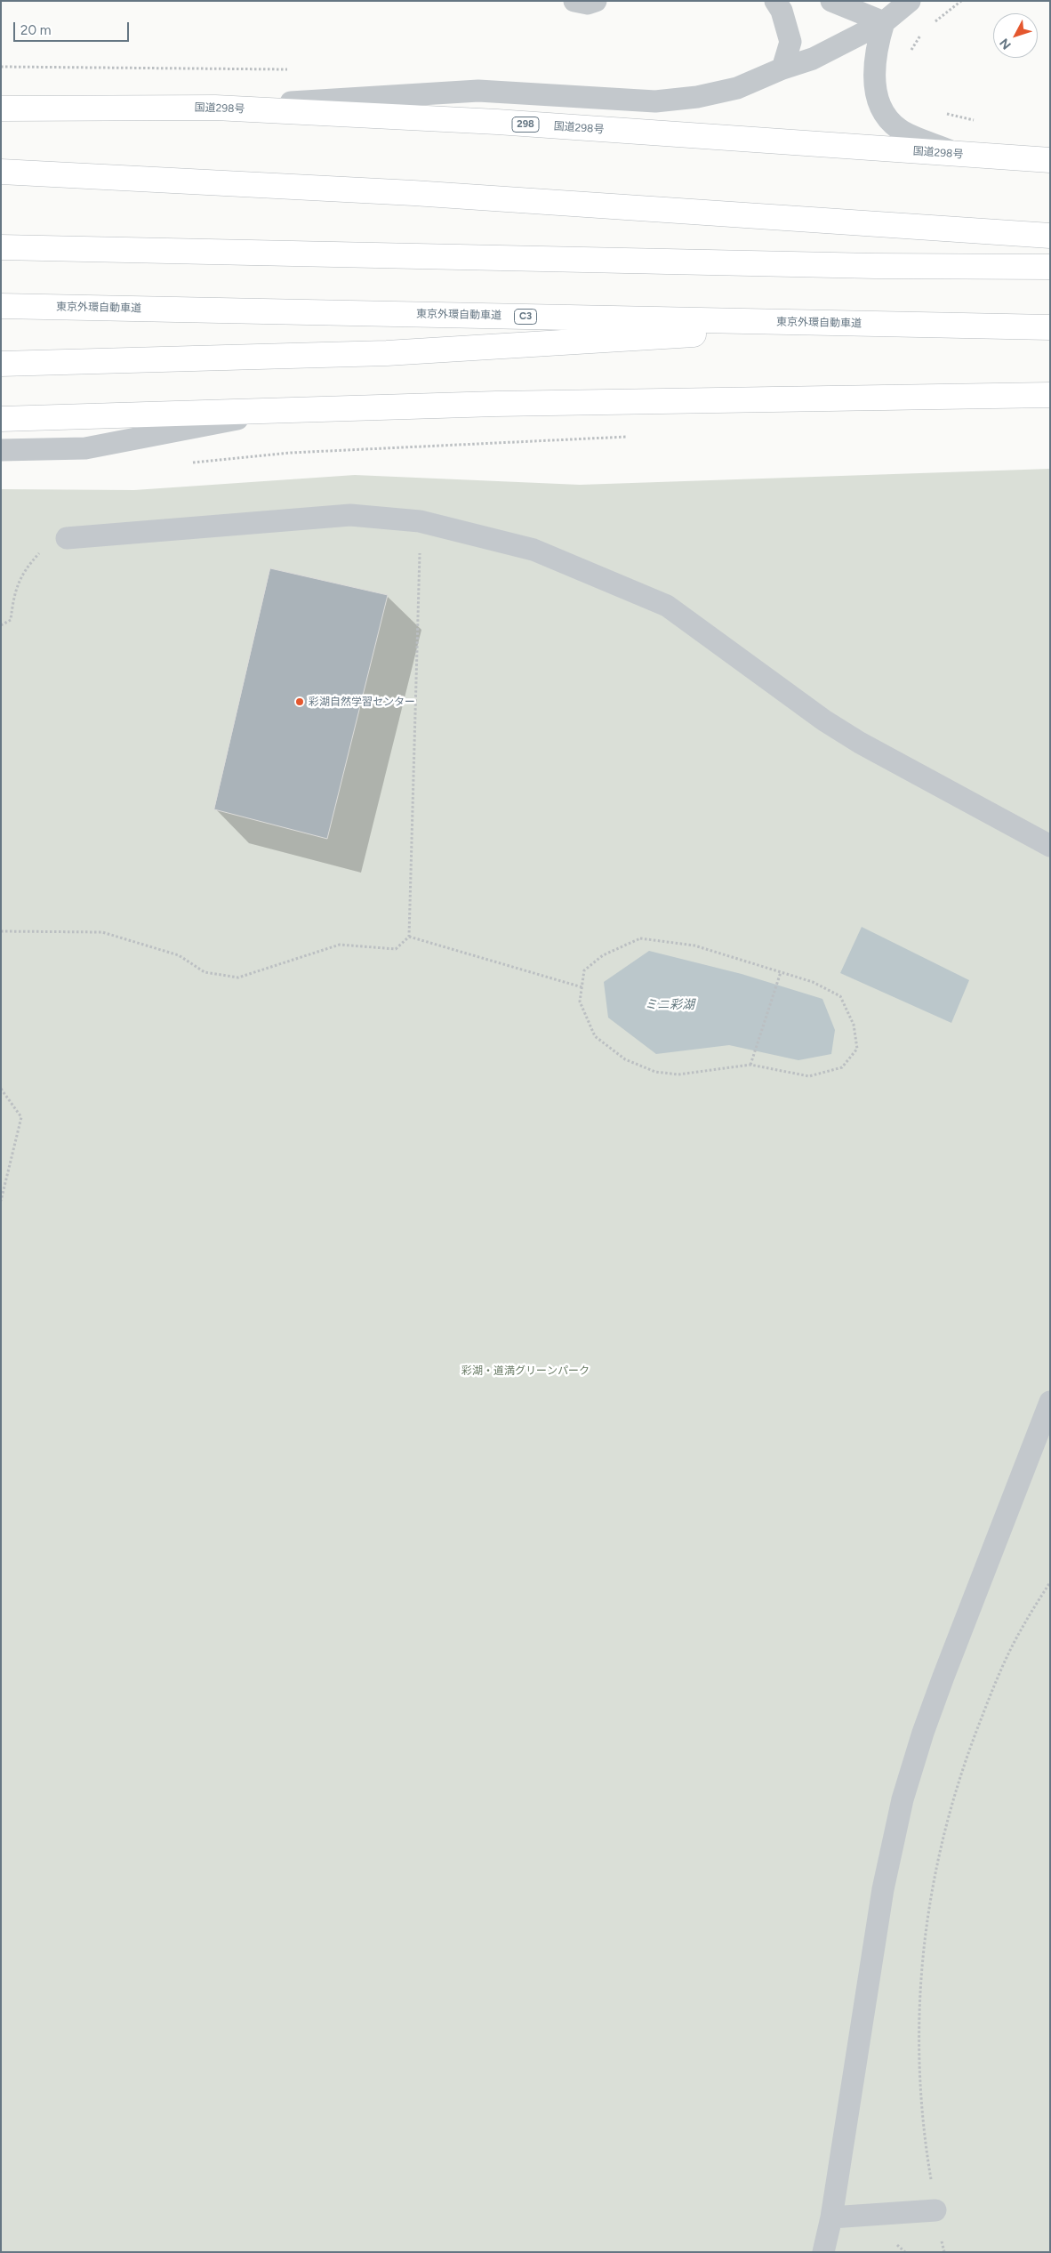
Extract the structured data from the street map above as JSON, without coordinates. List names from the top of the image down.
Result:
{
  "streets": {
    "highway": [
      "国道298号",
      "298",
      "東京外環自動車道",
      "C3"
    ]
  },
  "water": ["ミニ彩湖"],
  "parks": ["彩湖・道満グリーンパーク"],
  "places": ["彩湖自然学習センター"],
  "scale_bar": "20 m",
  "north": "bottom left"
}
